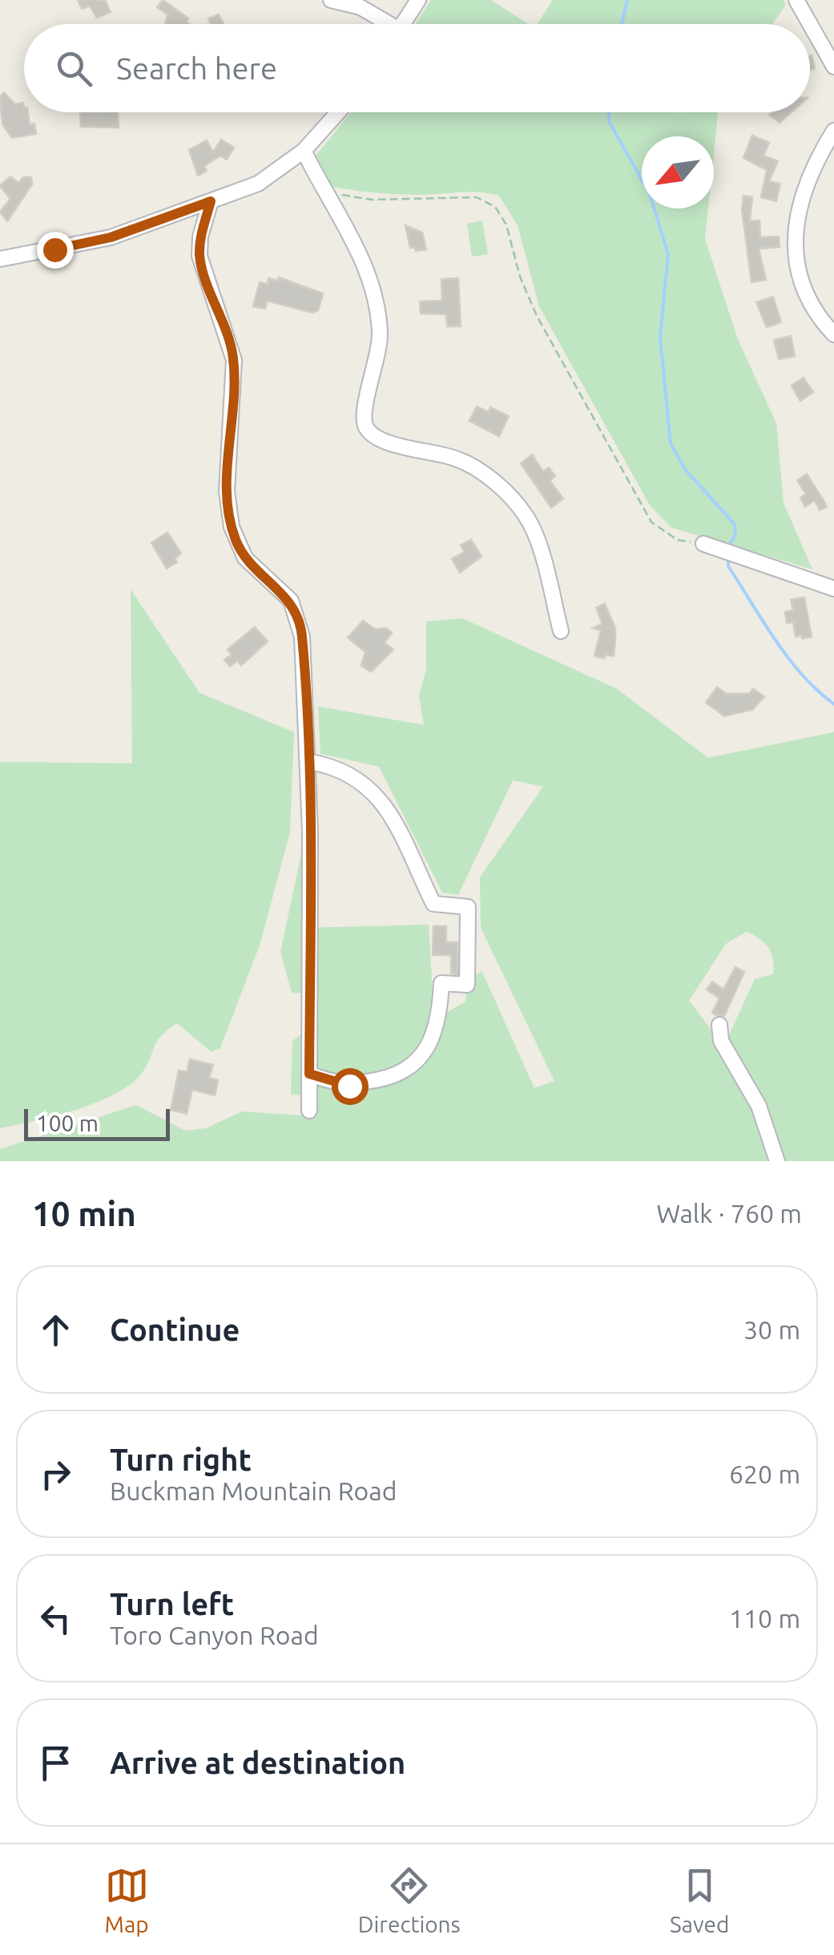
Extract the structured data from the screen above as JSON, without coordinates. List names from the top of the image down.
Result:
{
  "scale_bar": "100 m",
  "north": "bottom left",
  "page": {
    "search": "Search here",
    "scale": "100 m",
    "heading": ["10 min", "Walk · 760 m"],
    "list": [
      ["Continue", "30 m"],
      ["Turn right", "Buckman Mountain Road", "620 m"],
      ["Turn left", "Toro Canyon Road", "110 m"],
      "Arrive at destination"
    ],
    "nav": ["Map", "Directions", "Saved"]
  }
}
